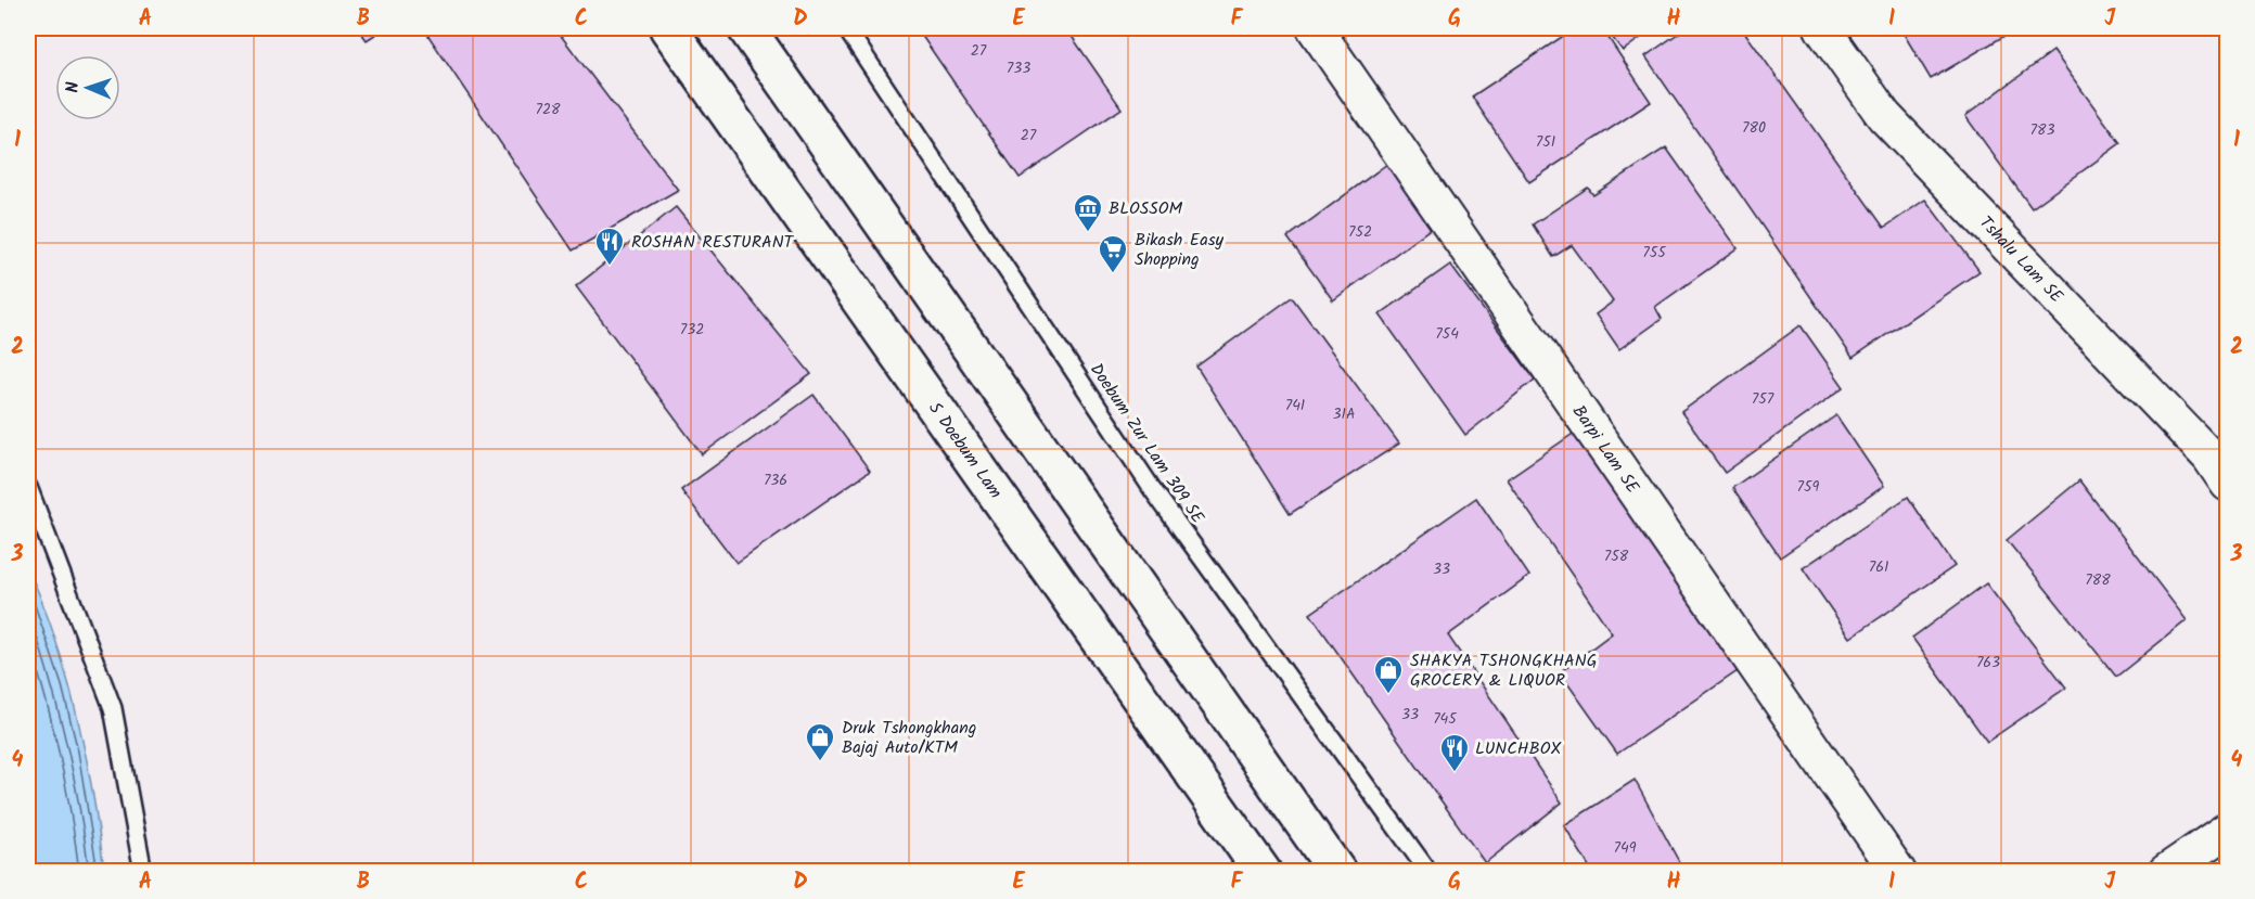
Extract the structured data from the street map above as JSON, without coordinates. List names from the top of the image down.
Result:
{
  "streets": {
    "highway": ["S Doebum Lam"],
    "street": ["Tshalu Lam SE", "Barpi Lam SE"],
    "lane": ["Doebum Zur Lam 309 SE"]
  },
  "places": {
    "museum": ["BLOSSOM"],
    "restaurant": ["ROSHAN RESTURANT", "LUNCHBOX"],
    "supermarket": ["Bikash Easy Shopping"],
    "shop": ["SHAKYA TSHONGKHANG GROCERY & LIQUOR", "Druk Tshongkhang Bajaj Auto/KTM"]
  },
  "house_numbers": [
    "27",
    "733",
    "728",
    "780",
    "783",
    "27",
    "751",
    "752",
    "755",
    "732",
    "754",
    "757",
    "741",
    "31A",
    "736",
    "759",
    "758",
    "761",
    "33",
    "788",
    "763",
    "33",
    "745",
    "749"
  ],
  "north": "left",
  "grid": {
    "columns": [
      "A",
      "B",
      "C",
      "D",
      "E",
      "F",
      "G",
      "H",
      "I",
      "J"
    ],
    "rows": [
      "1",
      "2",
      "3",
      "4"
    ]
  }
}
